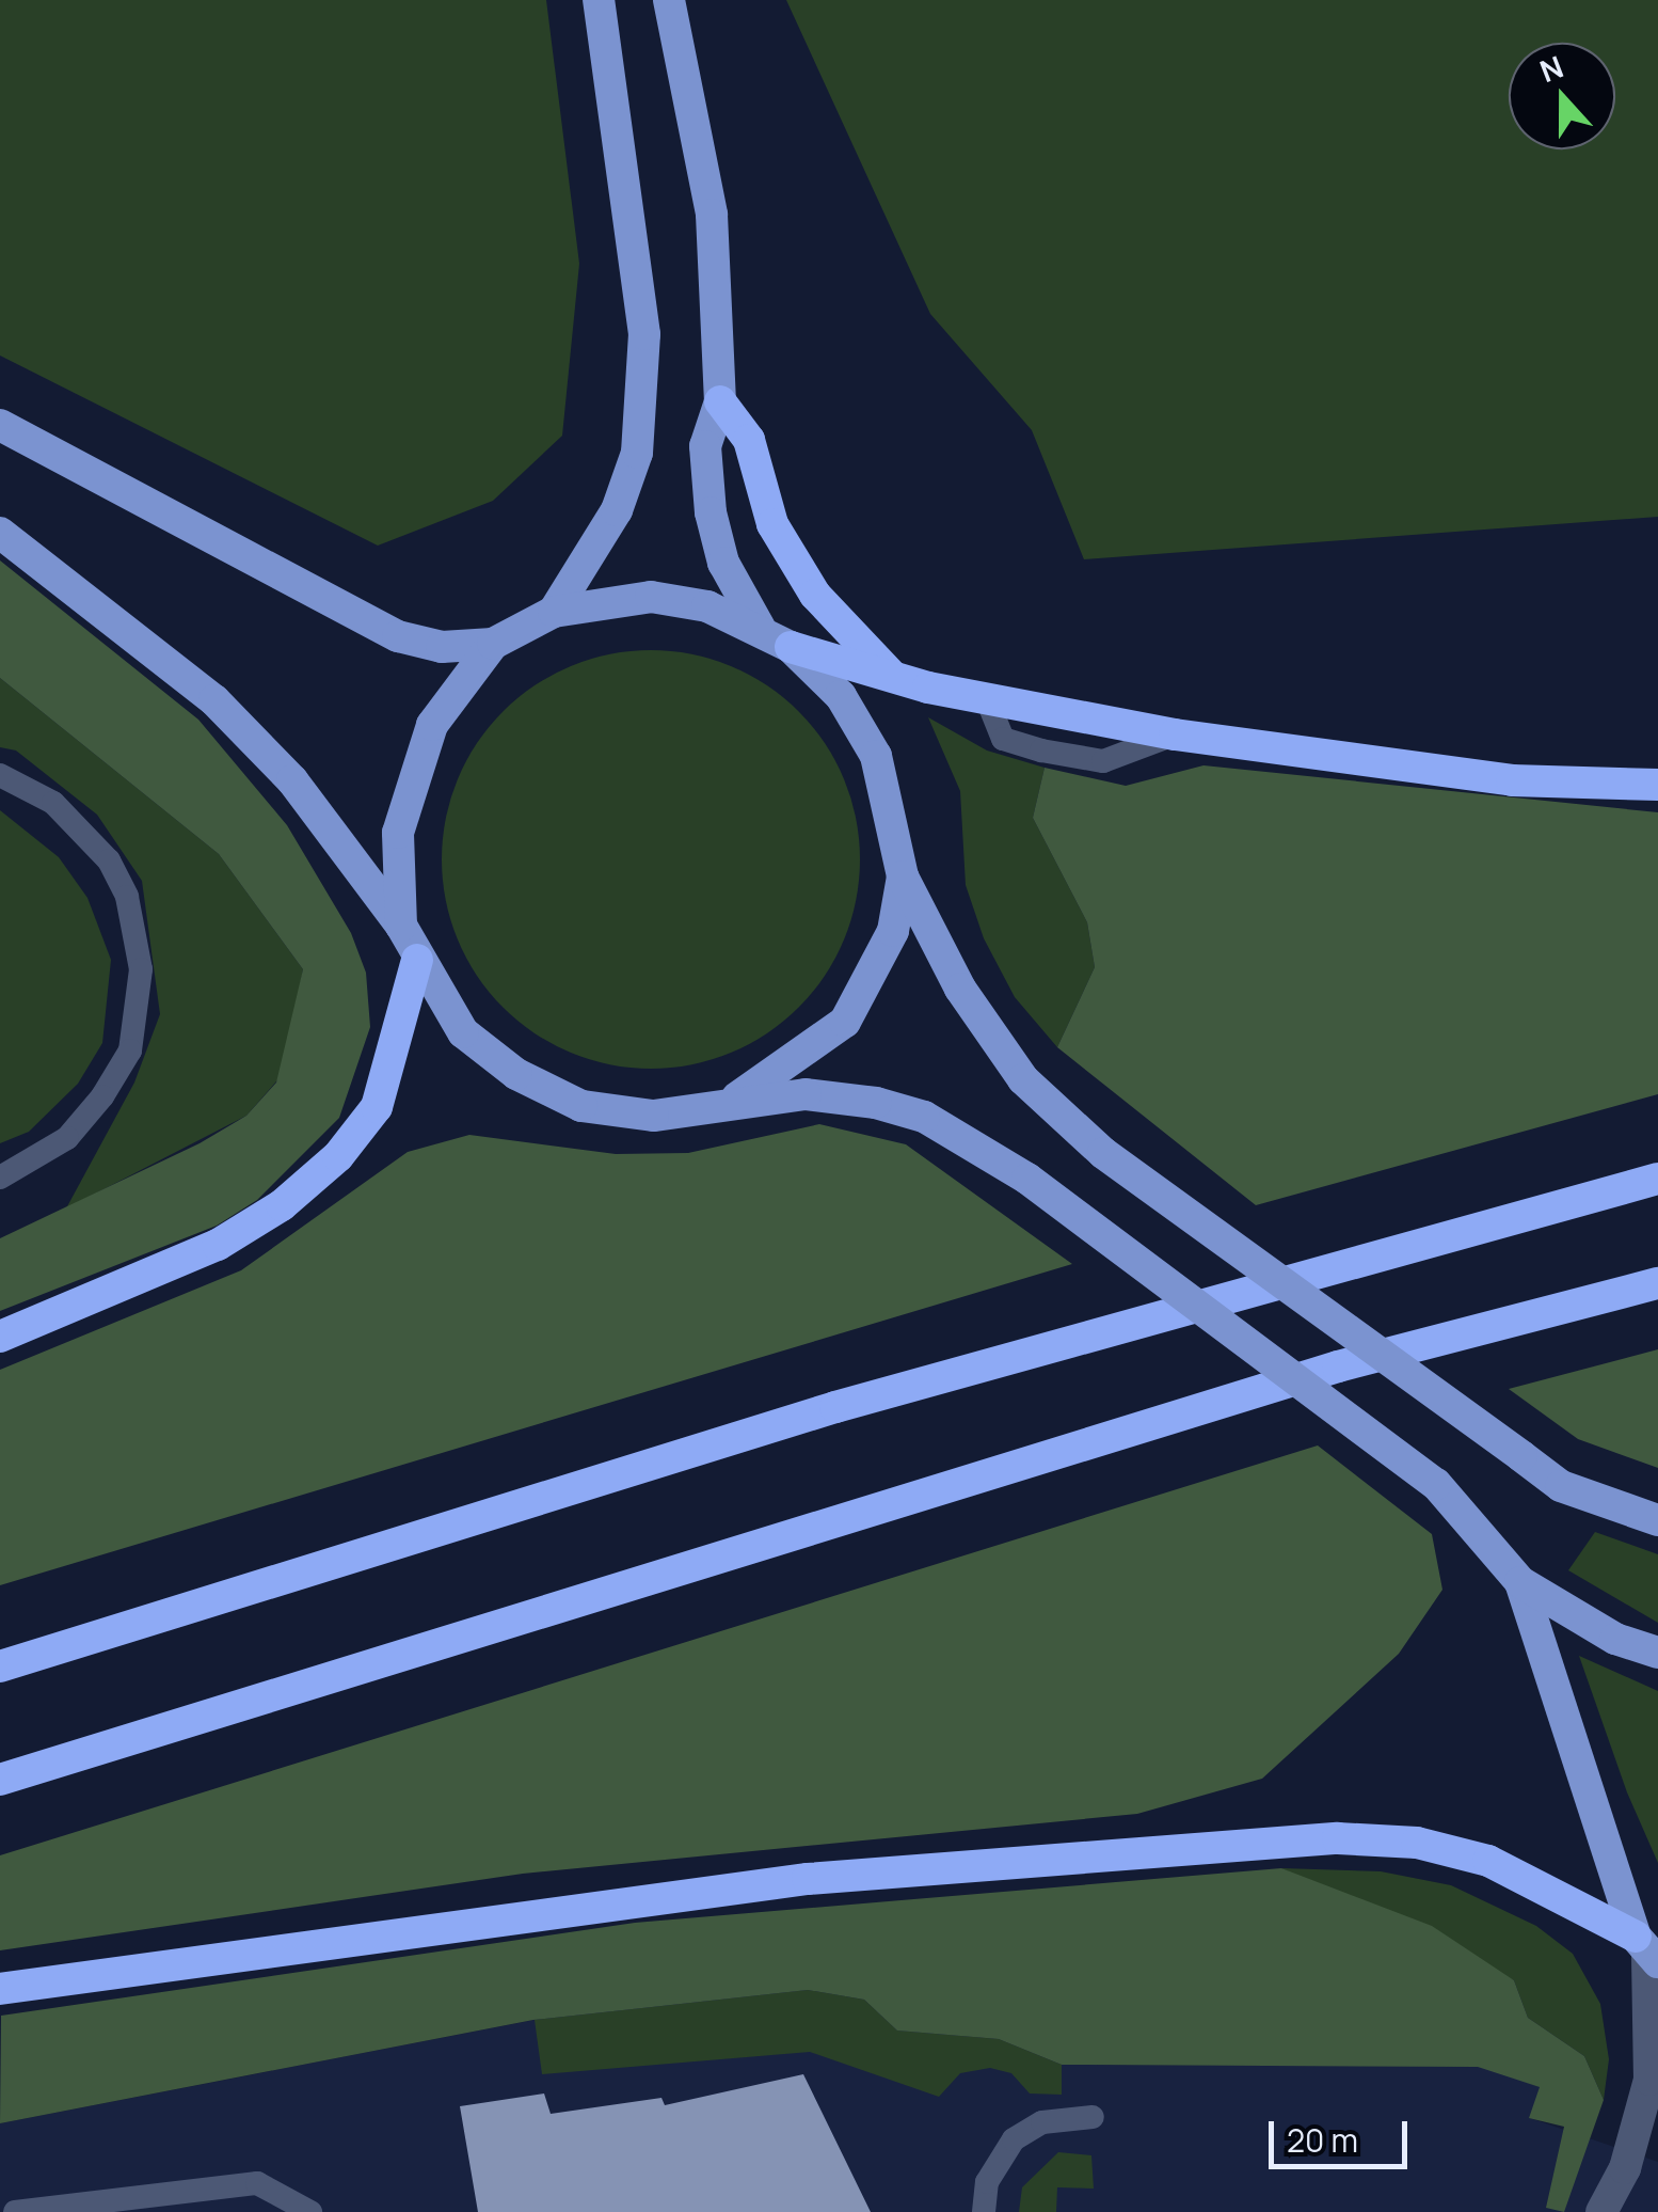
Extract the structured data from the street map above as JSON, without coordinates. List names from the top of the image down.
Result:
{
  "scale_bar": "20 m",
  "north": "top"
}
